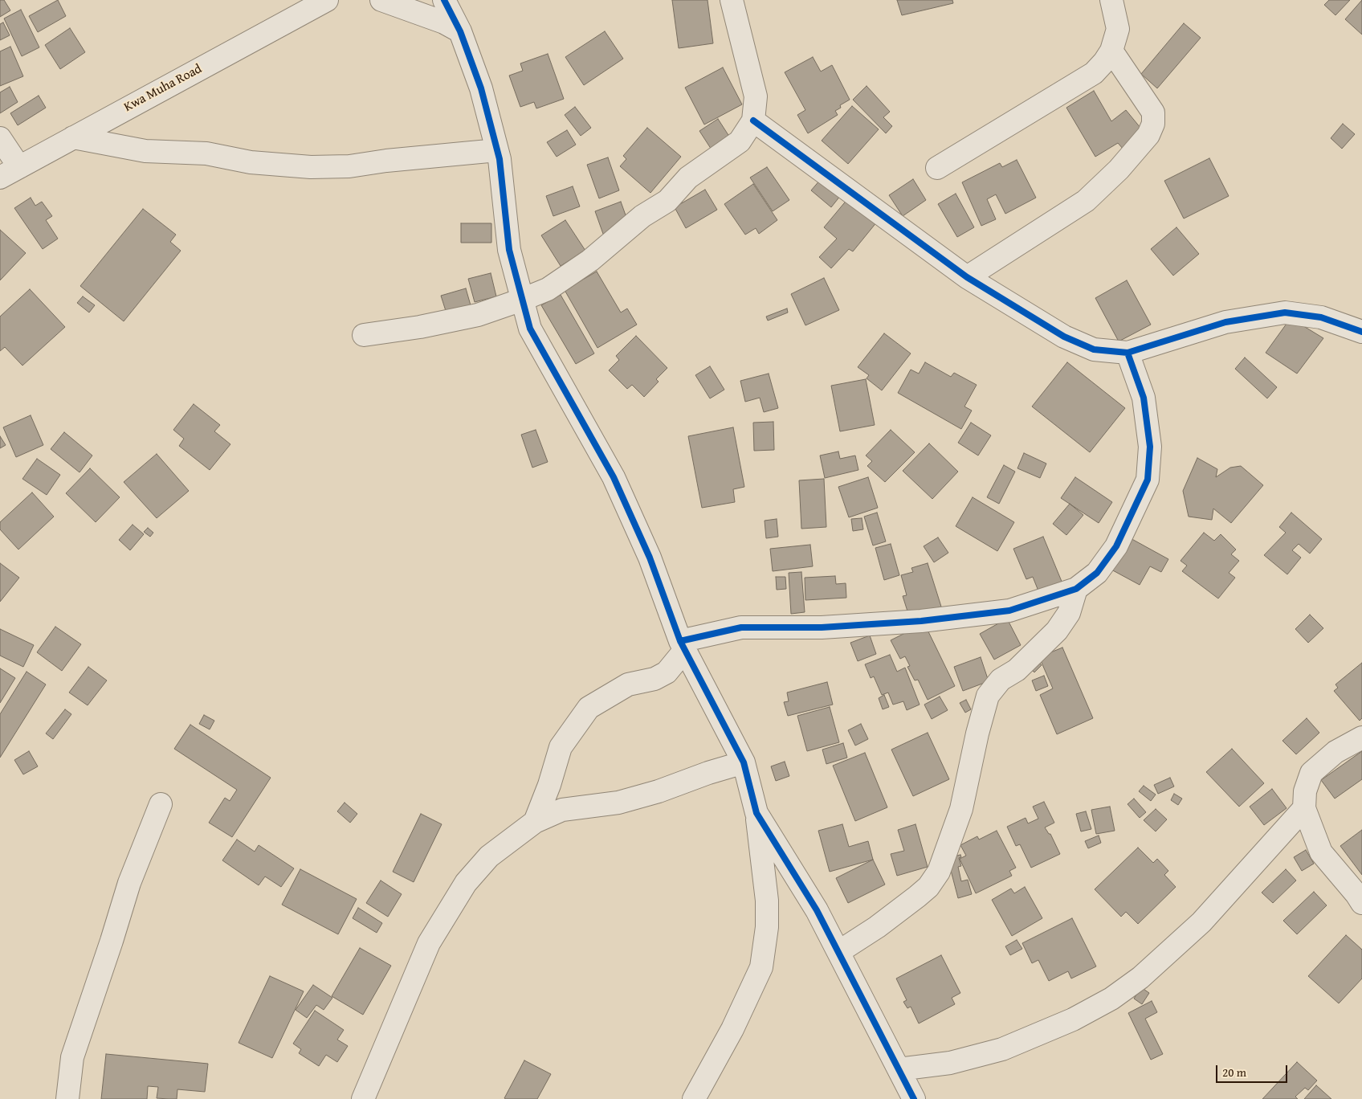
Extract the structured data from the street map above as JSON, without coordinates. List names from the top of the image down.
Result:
{
  "streets": {
    "street": ["Kwa Muha Road"]
  },
  "scale_bar": "20 m"
}
